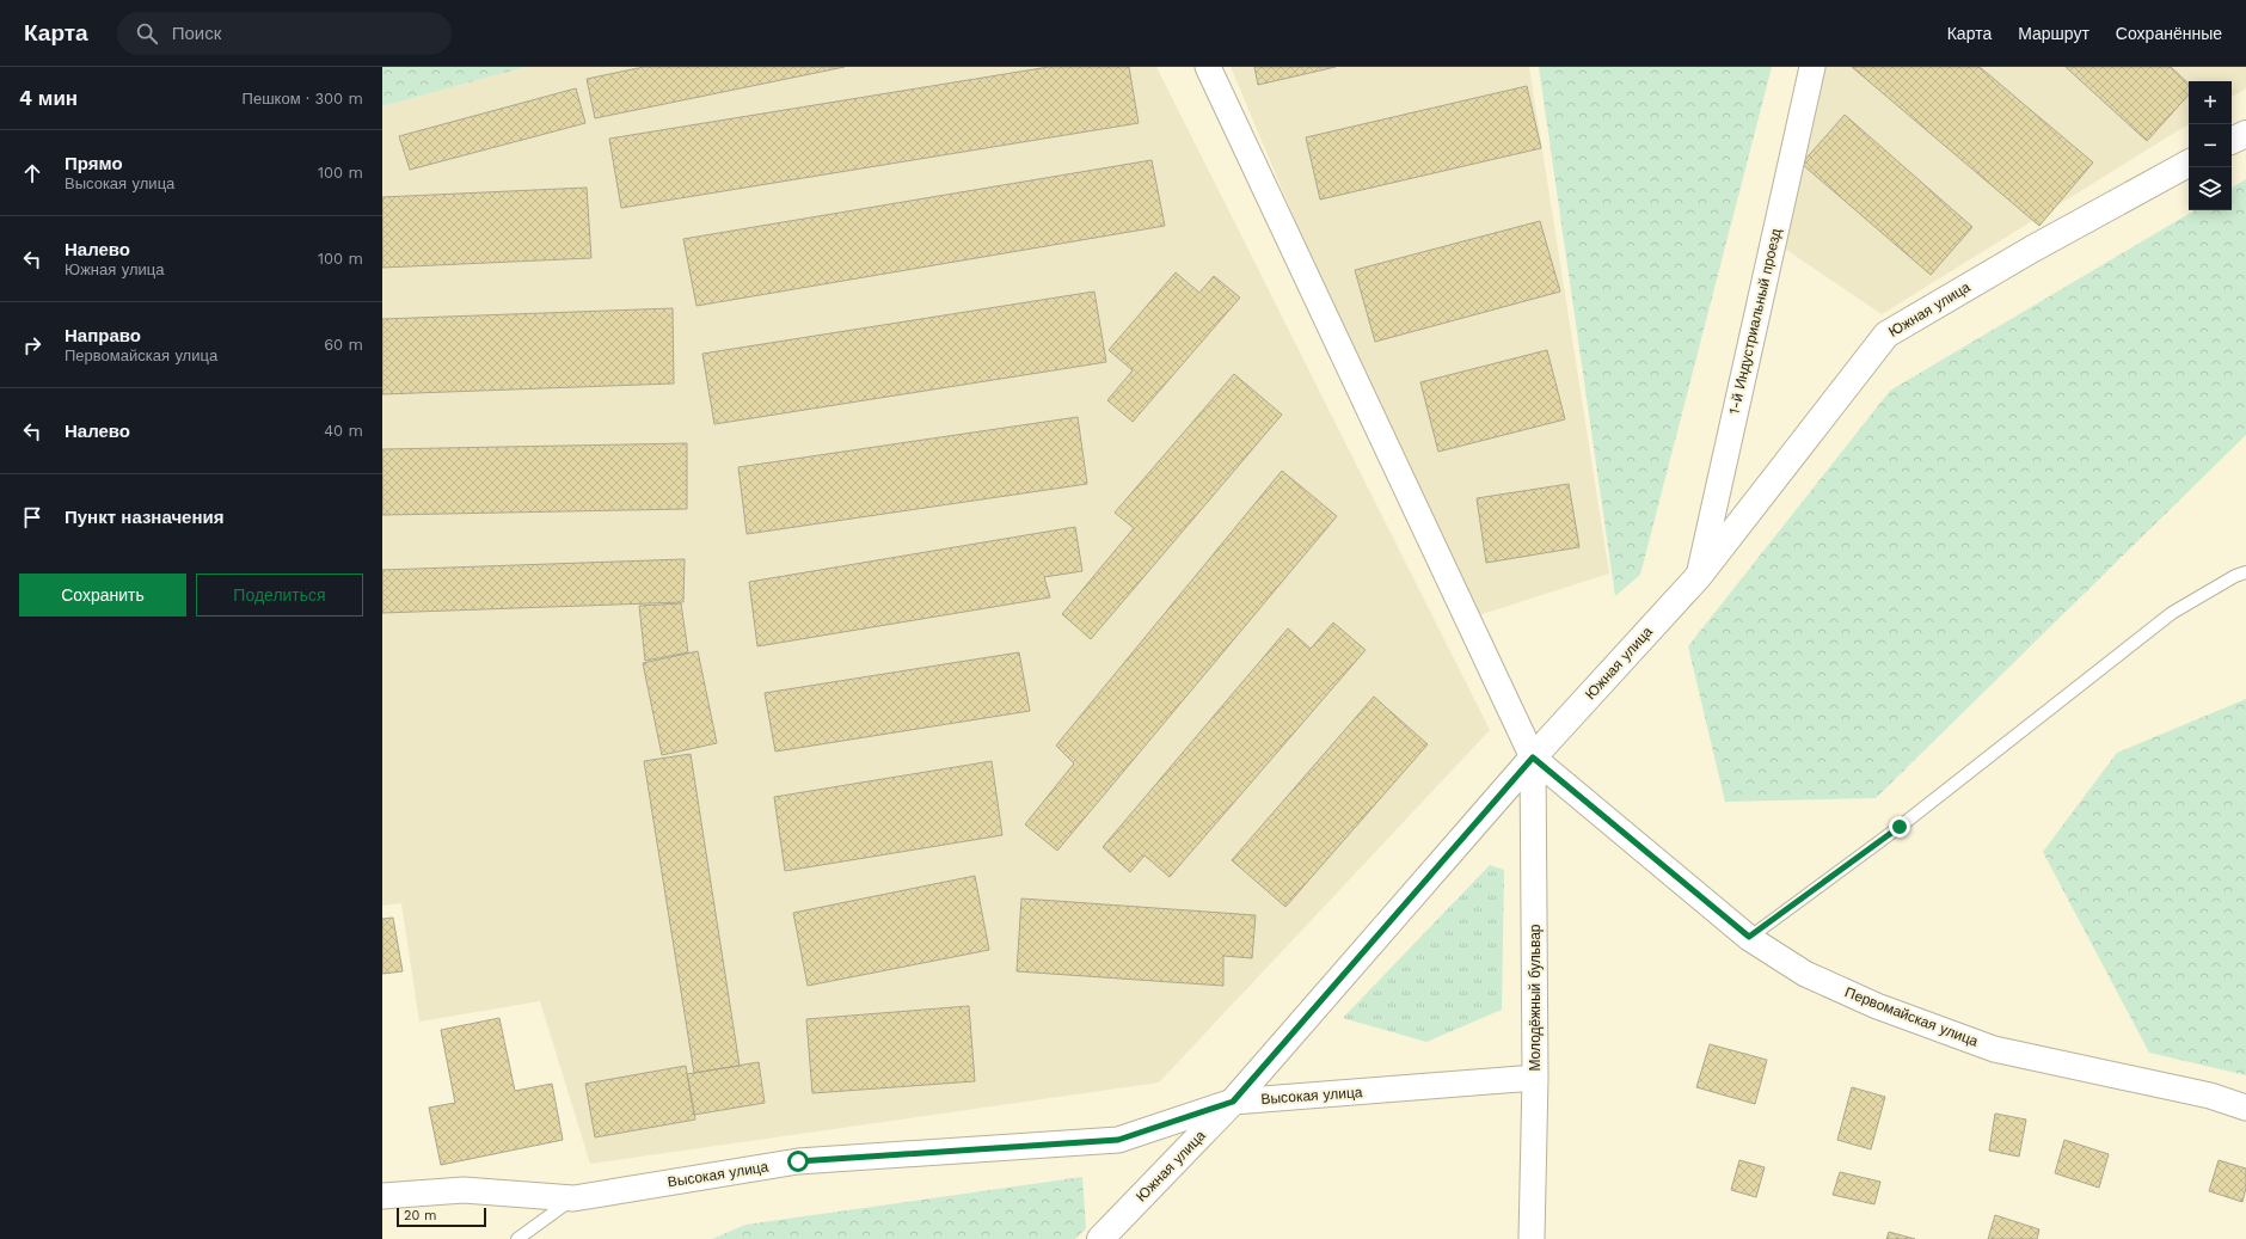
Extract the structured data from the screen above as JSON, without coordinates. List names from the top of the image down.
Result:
{
  "streets": {
    "street": [
      "Южная улица",
      "1-й Индустриальный проезд",
      "Молодёжный бульвар",
      "Первомайская улица",
      "Высокая улица"
    ]
  },
  "crossings": [
    ["Южная улица", "1-й Индустриальный проезд"],
    ["Южная улица", "Молодёжный бульвар"],
    ["Южная улица", "Первомайская улица"],
    ["Южная улица", "Высокая улица"],
    ["Молодёжный бульвар", "Первомайская улица"],
    ["Молодёжный бульвар", "Высокая улица"]
  ],
  "scale_bar": "20 m",
  "page": {
    "header": "Карта",
    "search": "Поиск",
    "nav": ["Карта", "Маршрут", "Сохранённые"],
    "heading": ["4 мин", "Пешком · 300 m"],
    "map_buttons": ["+", "−"],
    "list": [
      ["Прямо", "Высокая улица", "100 m"],
      ["Налево", "Южная улица", "100 m"],
      ["Направо", "Первомайская улица", "60 m"],
      ["Налево", "40 m"],
      "Пункт назначения"
    ],
    "buttons": ["Сохранить", "Поделиться"],
    "scale": "20 m"
  }
}
